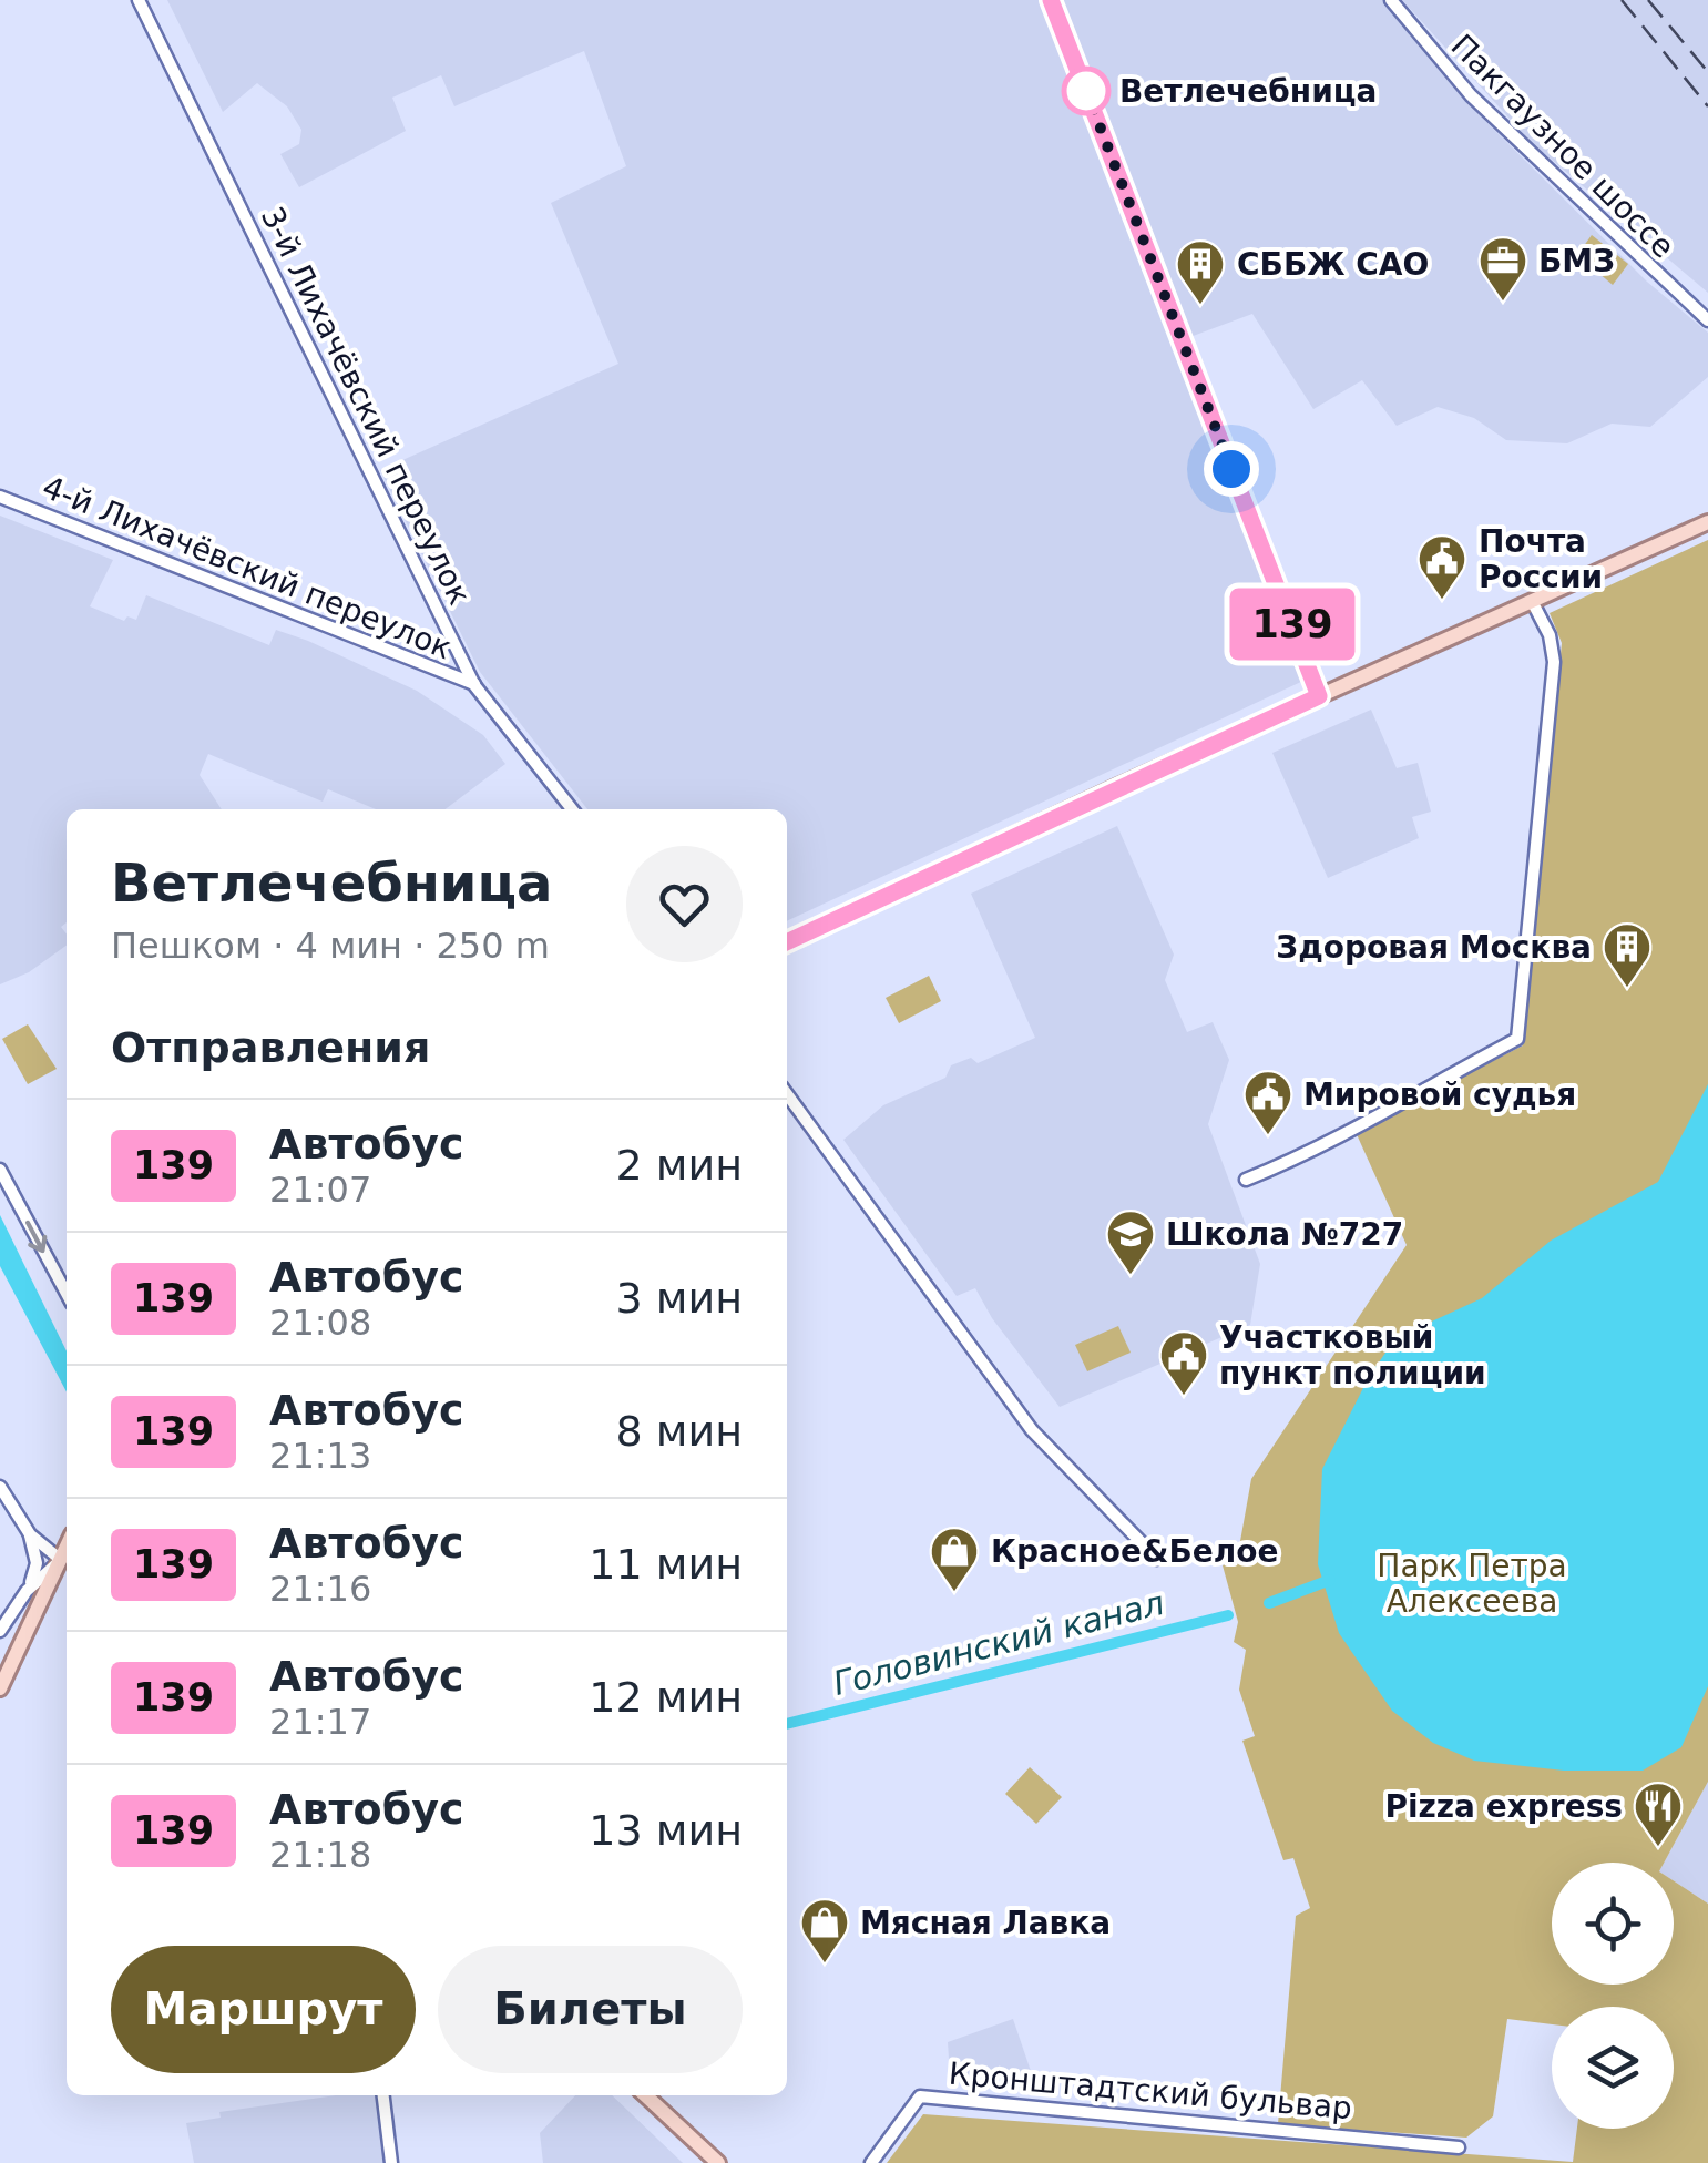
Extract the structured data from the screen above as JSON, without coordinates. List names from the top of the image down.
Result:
{
  "streets": {
    "street": [
      "Пакгаузное шоссе",
      "3-й Лихачёвский переулок",
      "4-й Лихачёвский переулок",
      "Кронштадтский бульвар"
    ]
  },
  "crossings": [
    ["3-й Лихачёвский переулок", "4-й Лихачёвский переулок"]
  ],
  "water": ["Головинский канал"],
  "parks": ["Парк Петра Алексеева"],
  "places": {
    "other": ["Ветлечебница"],
    "office": ["БМЗ"],
    "building": ["СББЖ САО", "Здоровая Москва"],
    "public building": ["Почта России", "Мировой судья", "Участковый пункт полиции"],
    "school or university": ["Школа №727"],
    "shop": ["Красное&Белое", "Мясная Лавка"],
    "restaurant": ["Pizza express"]
  },
  "lines": ["bus line 139"],
  "page": {
    "on_map": "139",
    "heading": [
      ["Ветлечебница", "Пешком · 4 мин · 250 m"],
      "Отправления"
    ],
    "list": [
      {
        "mark": "139",
        "name": "Автобус",
        "note": "21:07",
        "value": "2 мин"
      },
      {
        "mark": "139",
        "name": "Автобус",
        "note": "21:08",
        "value": "3 мин"
      },
      {
        "mark": "139",
        "name": "Автобус",
        "note": "21:13",
        "value": "8 мин"
      },
      {
        "mark": "139",
        "name": "Автобус",
        "note": "21:16",
        "value": "11 мин"
      },
      {
        "mark": "139",
        "name": "Автобус",
        "note": "21:17",
        "value": "12 мин"
      },
      {
        "mark": "139",
        "name": "Автобус",
        "note": "21:18",
        "value": "13 мин"
      }
    ],
    "buttons": ["Маршрут", "Билеты"]
  }
}
